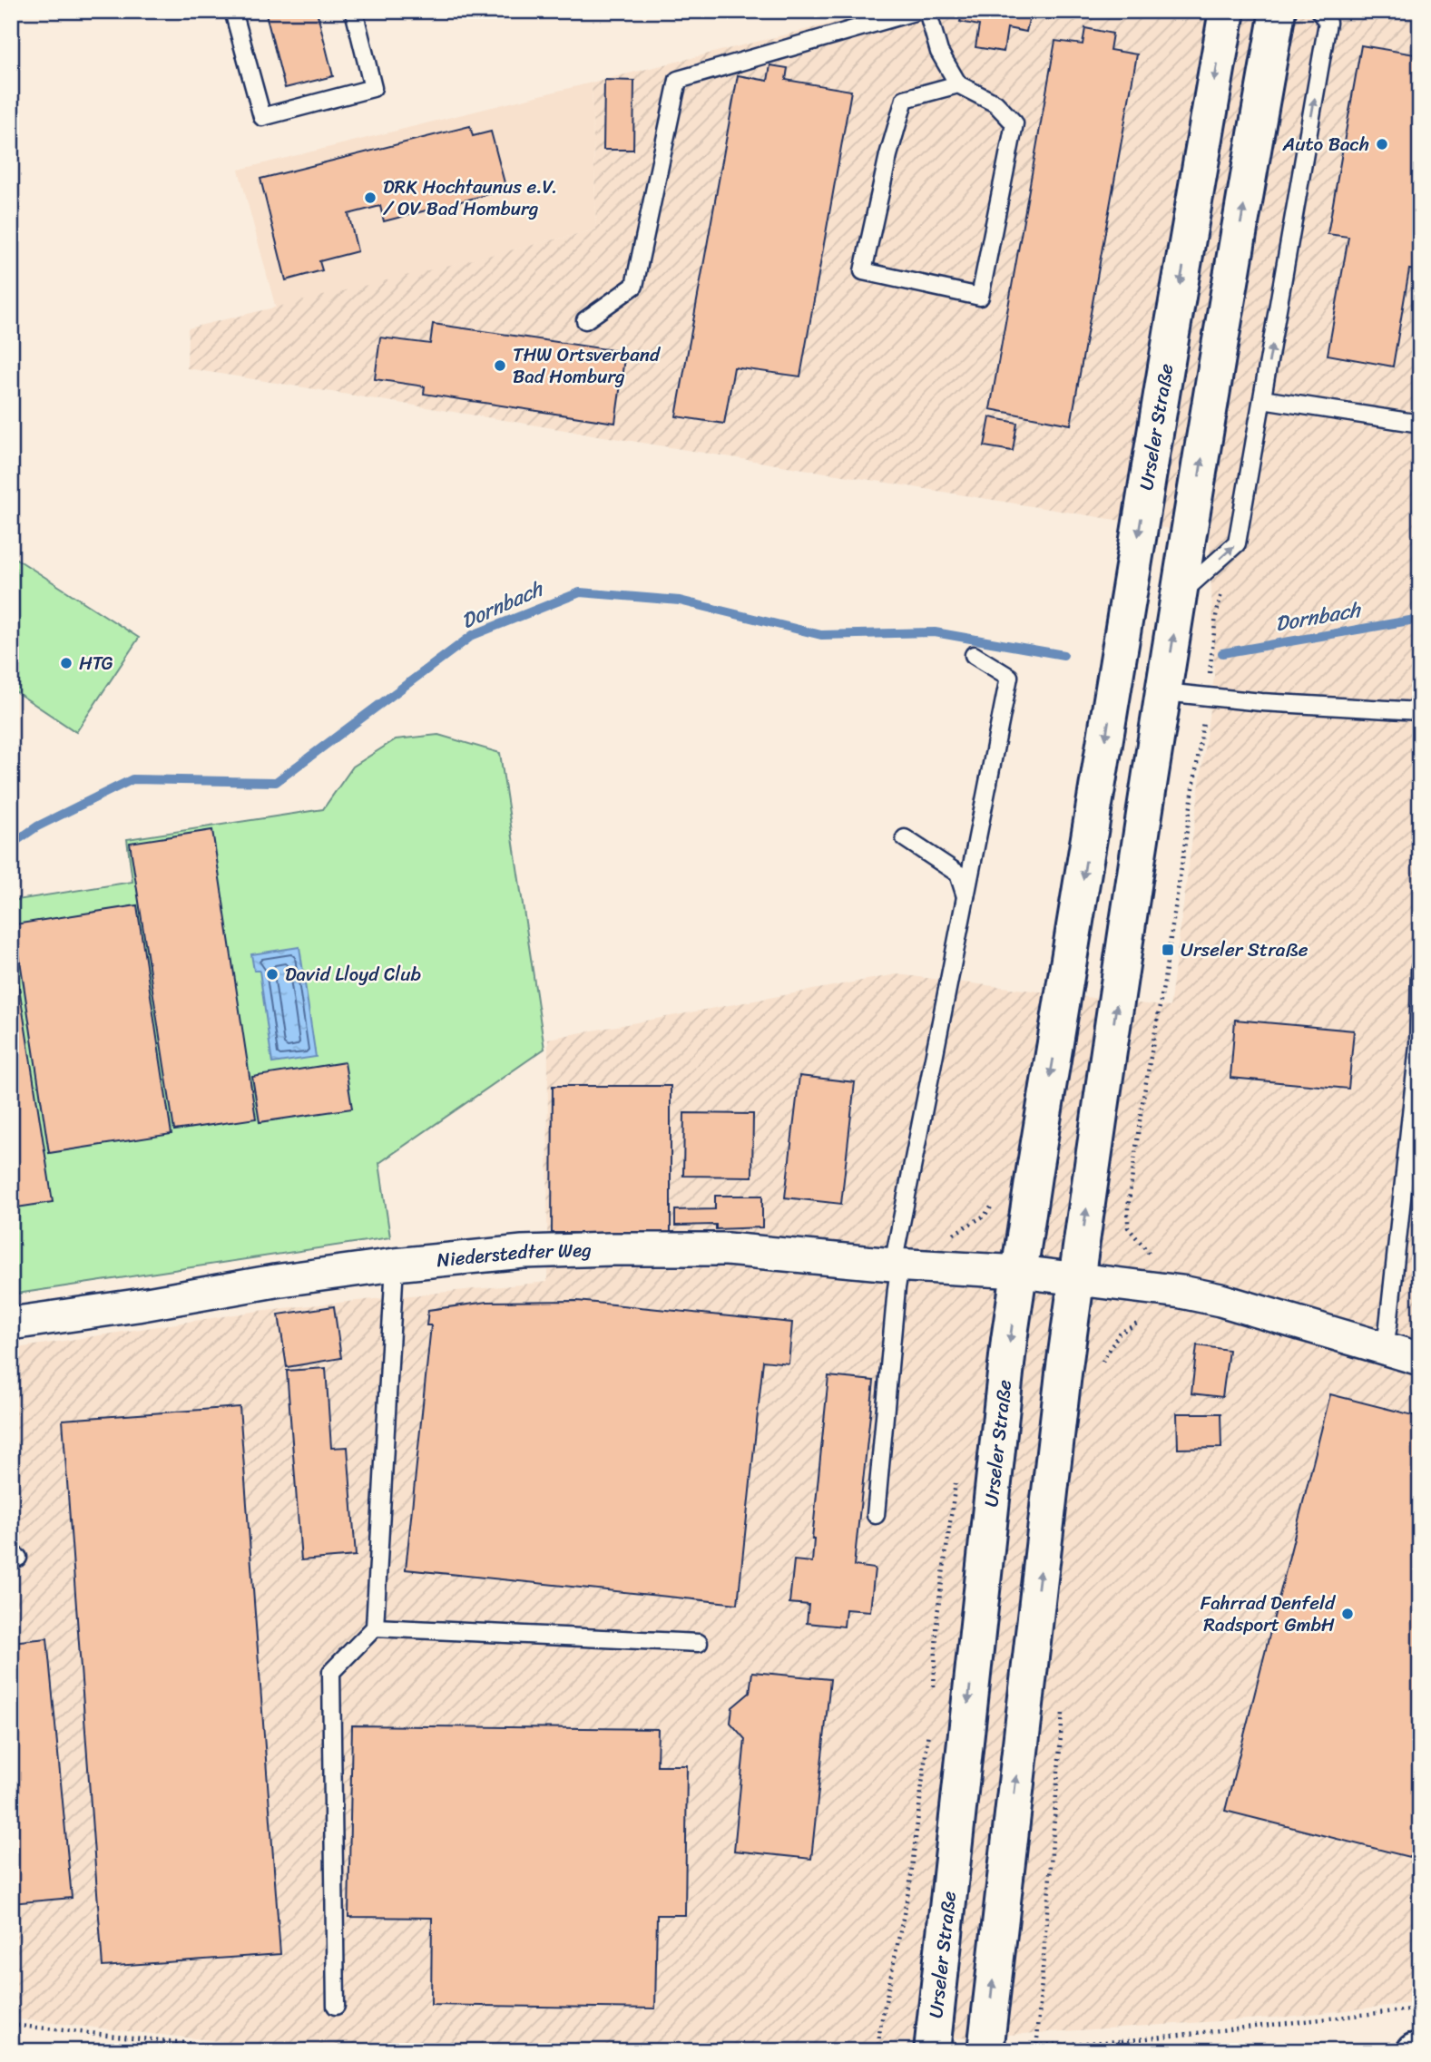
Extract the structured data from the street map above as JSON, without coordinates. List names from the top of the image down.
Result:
{
  "streets": {
    "street": ["Urseler Straße", "Niederstedter Weg"]
  },
  "crossings": [
    ["Urseler Straße", "Niederstedter Weg"]
  ],
  "water": ["Dornbach"],
  "places": {
    "other": [
      "Auto Bach",
      "DRK Hochtaunus e.V. / OV Bad Homburg",
      "THW Ortsverband Bad Homburg",
      "HTG",
      "David Lloyd Club",
      "Fahrrad Denfeld Radsport GmbH"
    ],
    "transit": ["Urseler Straße"]
  }
}
